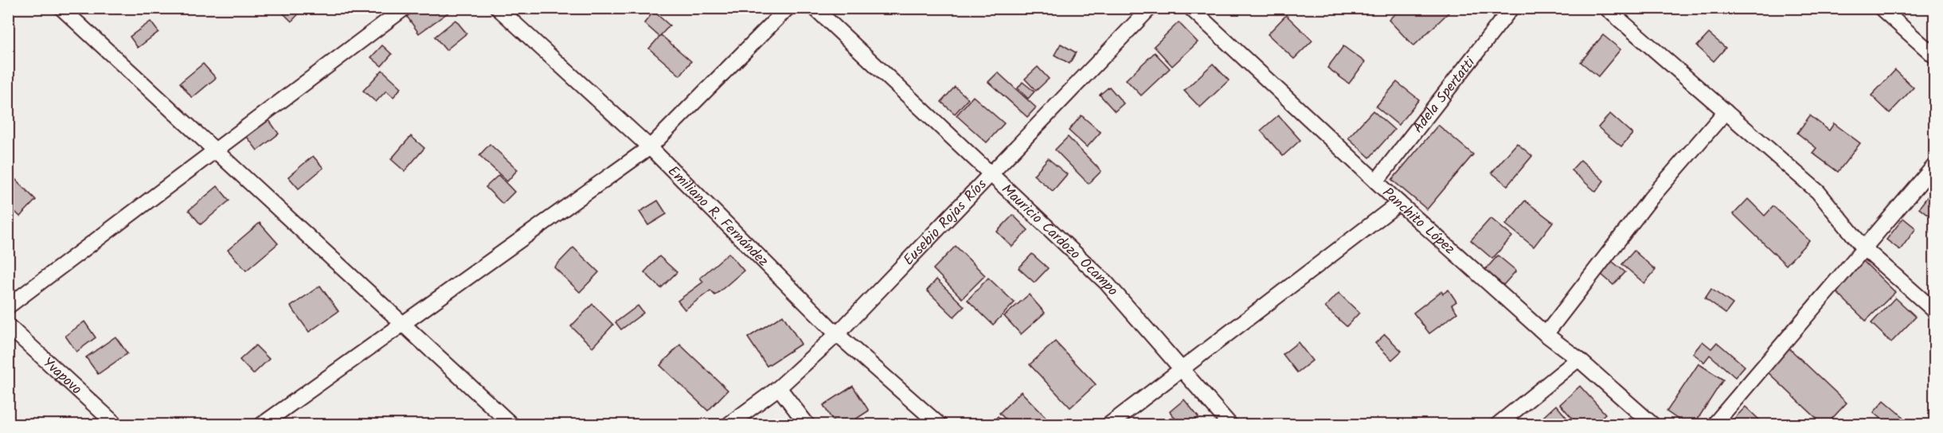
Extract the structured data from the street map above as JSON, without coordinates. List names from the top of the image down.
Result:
{
  "streets": {
    "street": [
      "Adela Spertatti",
      "Emiliano R. Fernández",
      "Panchito López",
      "Eusebio Rojas Ríos",
      "Mauricio Cardozo Ocampo",
      "Yvapovo"
    ]
  },
  "crossings": [
    ["Adela Spertatti", "Panchito López"],
    ["Emiliano R. Fernández", "Eusebio Rojas Ríos"],
    ["Eusebio Rojas Ríos", "Mauricio Cardozo Ocampo"]
  ]
}
